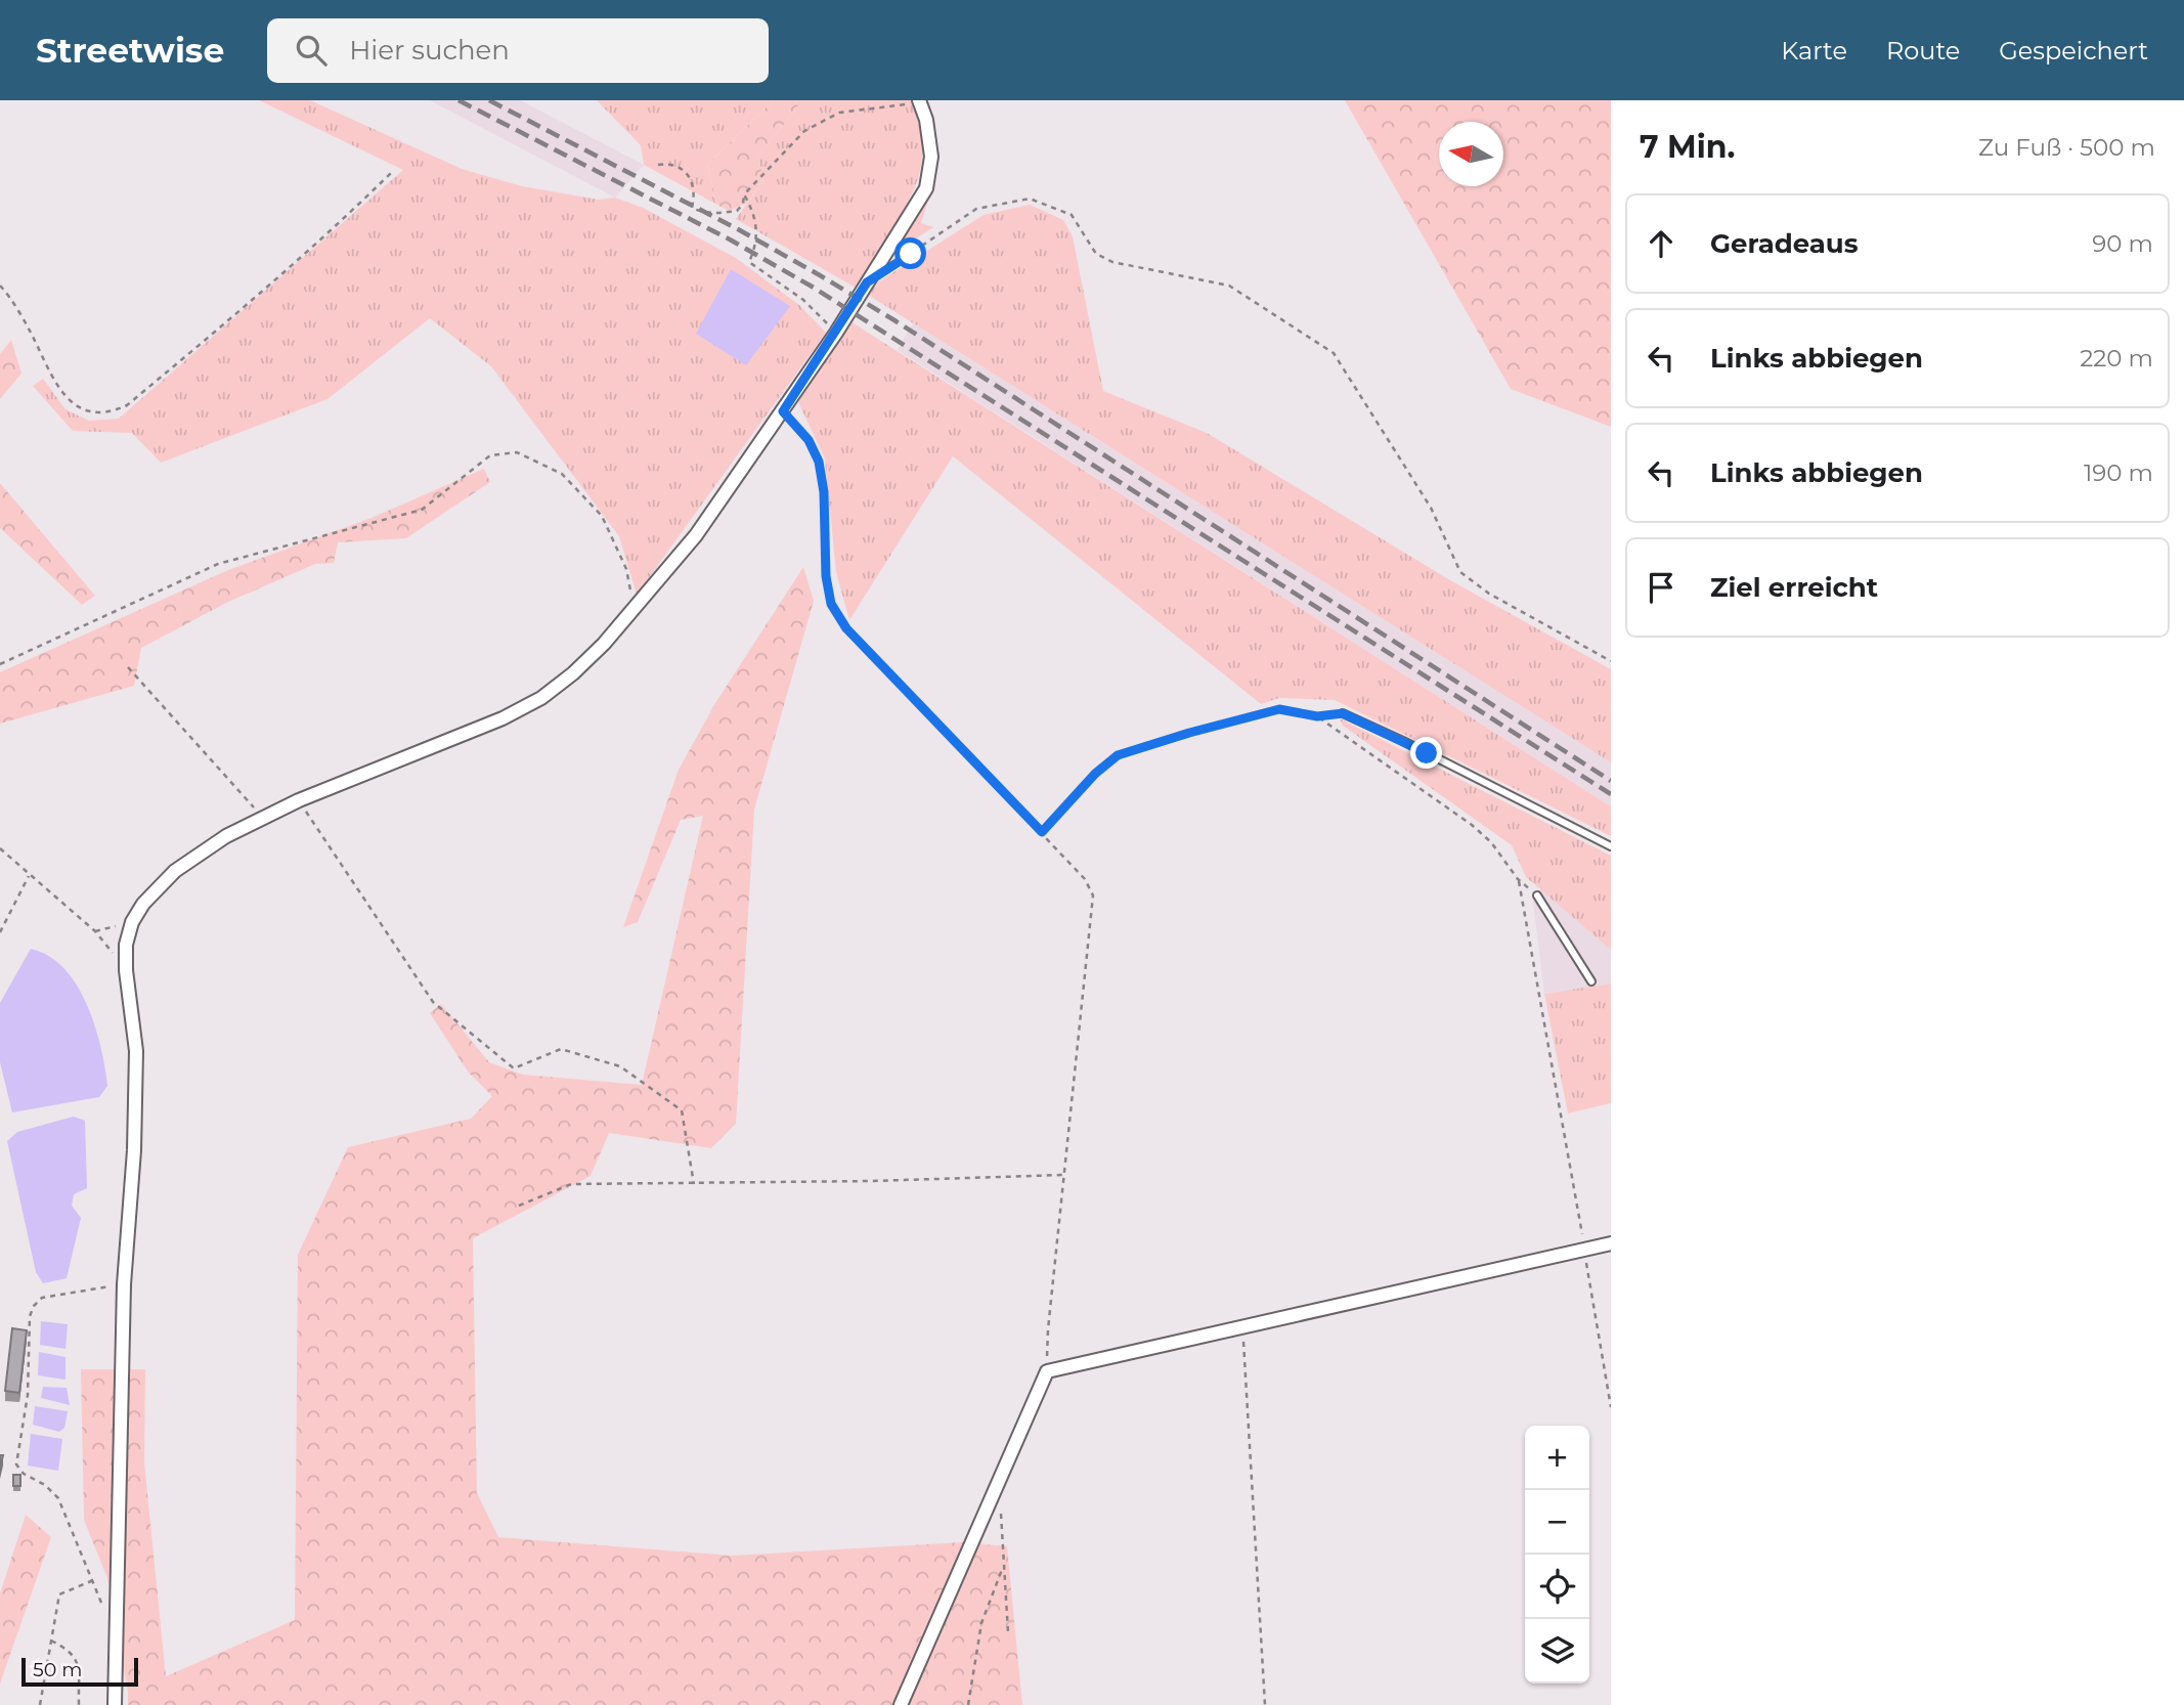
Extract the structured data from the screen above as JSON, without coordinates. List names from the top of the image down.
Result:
{
  "scale_bar": "50 m",
  "north": "left",
  "page": {
    "header": "Streetwise",
    "search": "Hier suchen",
    "nav": ["Karte", "Route", "Gespeichert"],
    "heading": ["7 Min.", "Zu Fuß · 500 m"],
    "list": [
      ["Geradeaus", "90 m"],
      ["Links abbiegen", "220 m"],
      ["Links abbiegen", "190 m"],
      "Ziel erreicht"
    ],
    "map_buttons": ["+", "−"],
    "scale": "50 m"
  }
}
